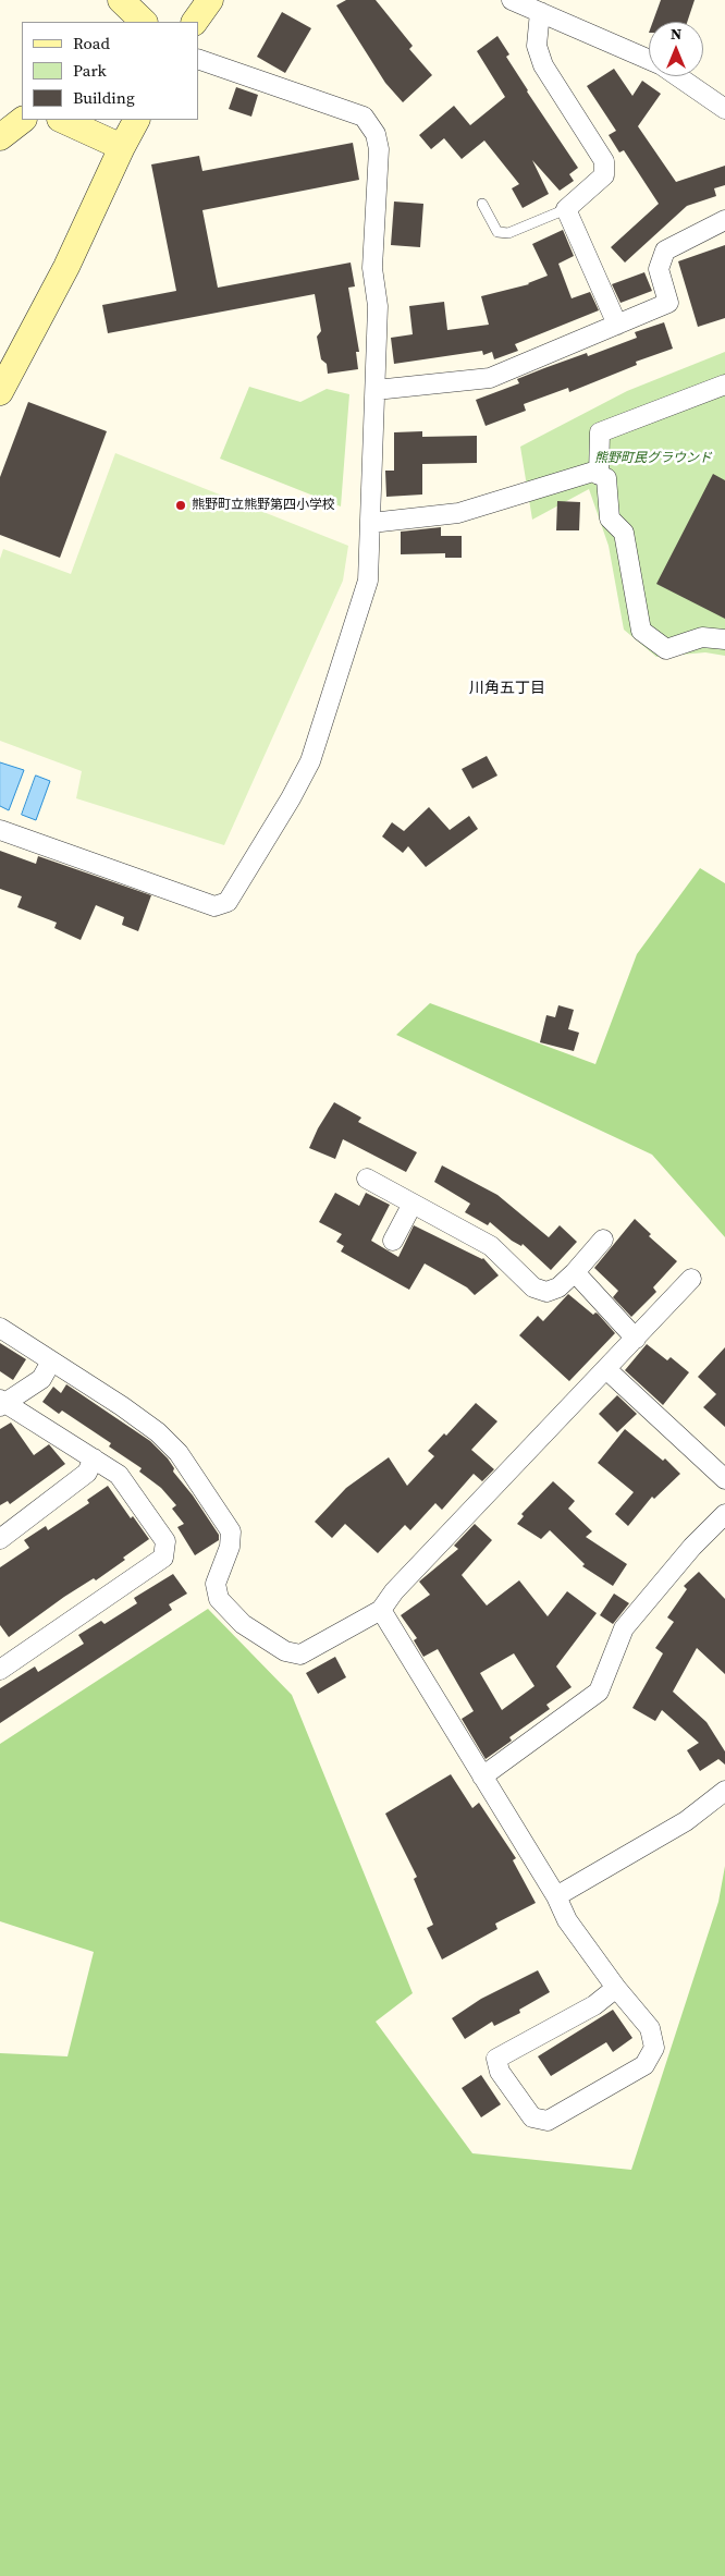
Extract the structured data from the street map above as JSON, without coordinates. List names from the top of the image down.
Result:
{
  "districts": ["川角五丁目"],
  "parks": ["熊野町民グラウンド"],
  "places": ["熊野町立熊野第四小学校"],
  "legend": ["Road", "Park", "Building"],
  "north": "top"
}
